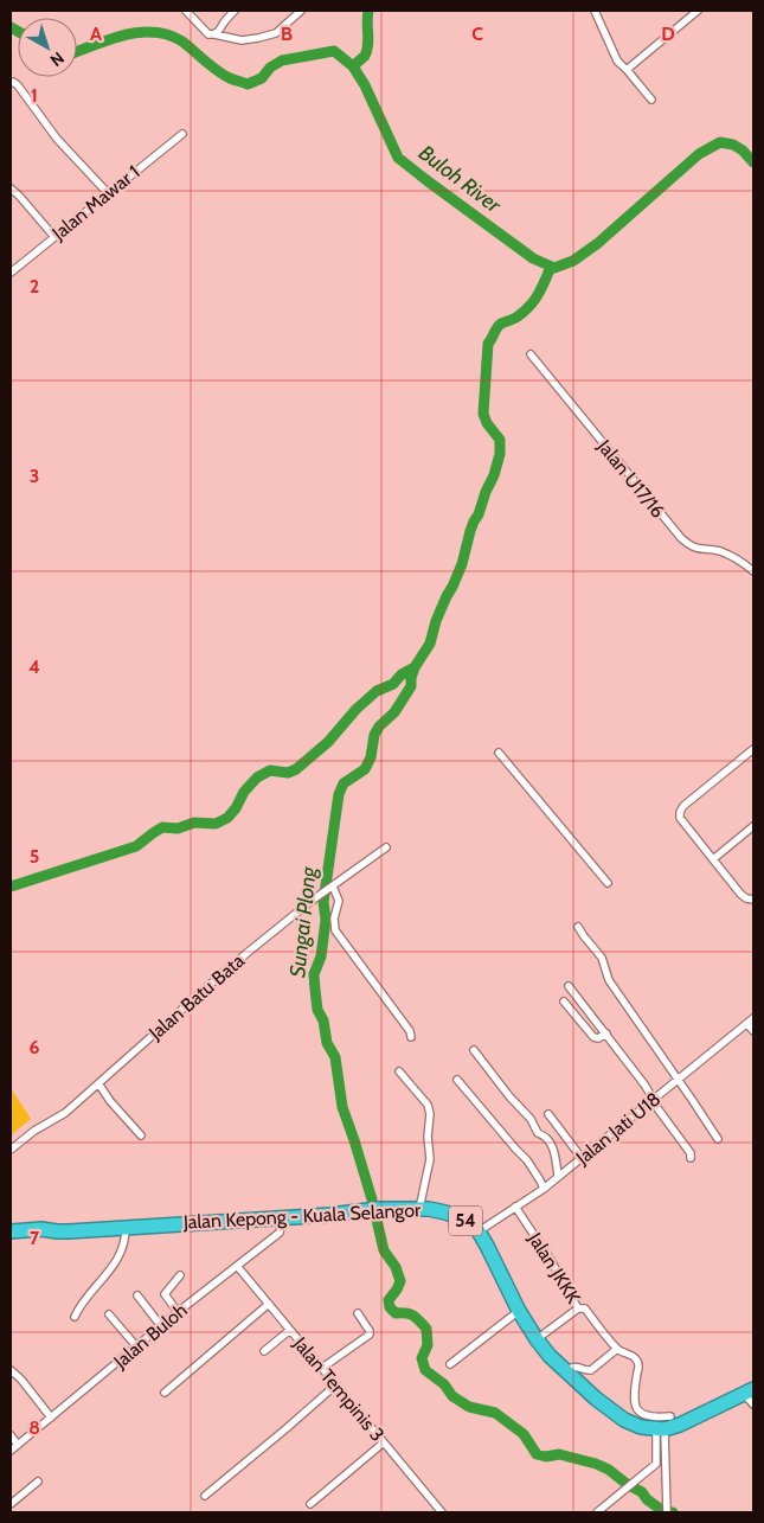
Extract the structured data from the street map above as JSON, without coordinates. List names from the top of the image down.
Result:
{
  "streets": {
    "highway": ["Jalan Kepong - Kuala Selangor", "54"],
    "street": [
      "Jalan Mawar 1",
      "Jalan U17/16",
      "Jalan Batu Bata",
      "Jalan Jati U18",
      "Jalan JKKK",
      "Jalan Buloh",
      "Jalan Tempinis 3"
    ]
  },
  "crossings": [
    ["Jalan Jati U18", "Jalan Kepong - Kuala Selangor"],
    ["Jalan Jati U18", "Jalan JKKK"],
    ["Jalan Kepong - Kuala Selangor", "Jalan JKKK"],
    ["Jalan Kepong - Kuala Selangor", "Jalan Buloh"],
    ["Jalan Buloh", "Jalan Tempinis 3"]
  ],
  "water": ["Buloh River", "Sungai Plong"],
  "north": "bottom right",
  "grid": {
    "columns": [
      "A",
      "B",
      "C",
      "D"
    ],
    "rows": [
      "1",
      "2",
      "3",
      "4",
      "5",
      "6",
      "7",
      "8"
    ]
  }
}
